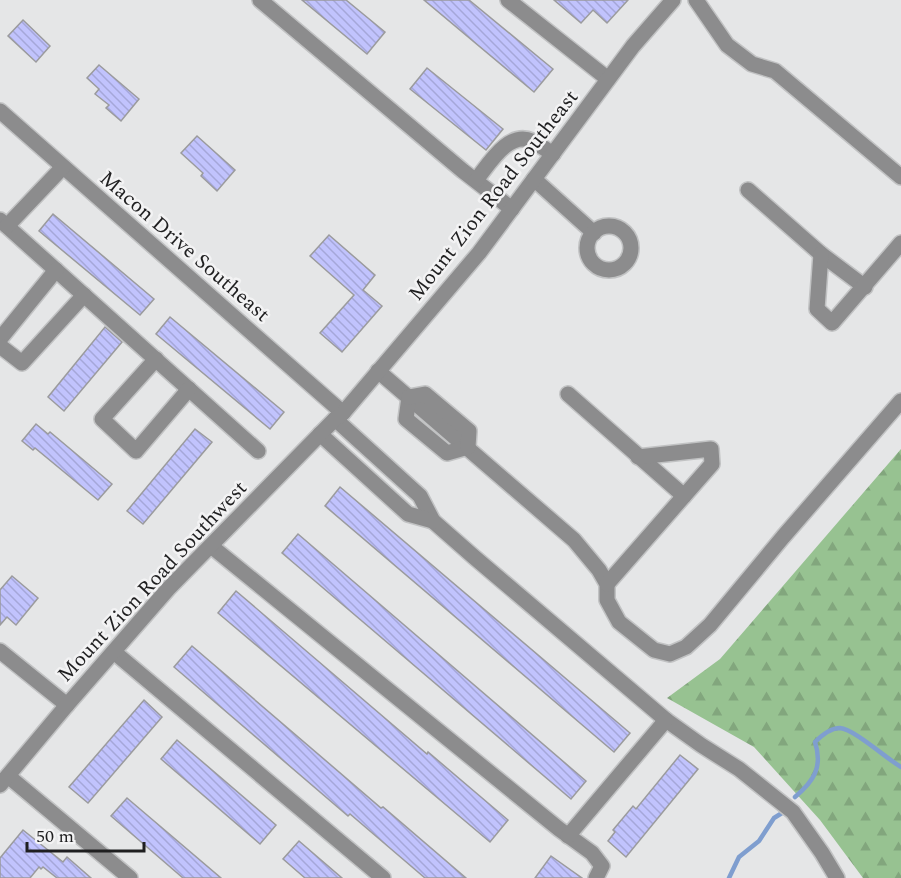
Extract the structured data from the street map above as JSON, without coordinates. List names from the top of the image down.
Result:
{
  "streets": {
    "street": ["Mount Zion Road Southeast", "Macon Drive Southeast", "Mount Zion Road Southwest"]
  },
  "crossings": [
    ["Mount Zion Road Southeast", "Macon Drive Southeast"],
    ["Mount Zion Road Southeast", "Mount Zion Road Southwest"],
    ["Macon Drive Southeast", "Mount Zion Road Southwest"]
  ],
  "scale_bar": "50 m"
}
